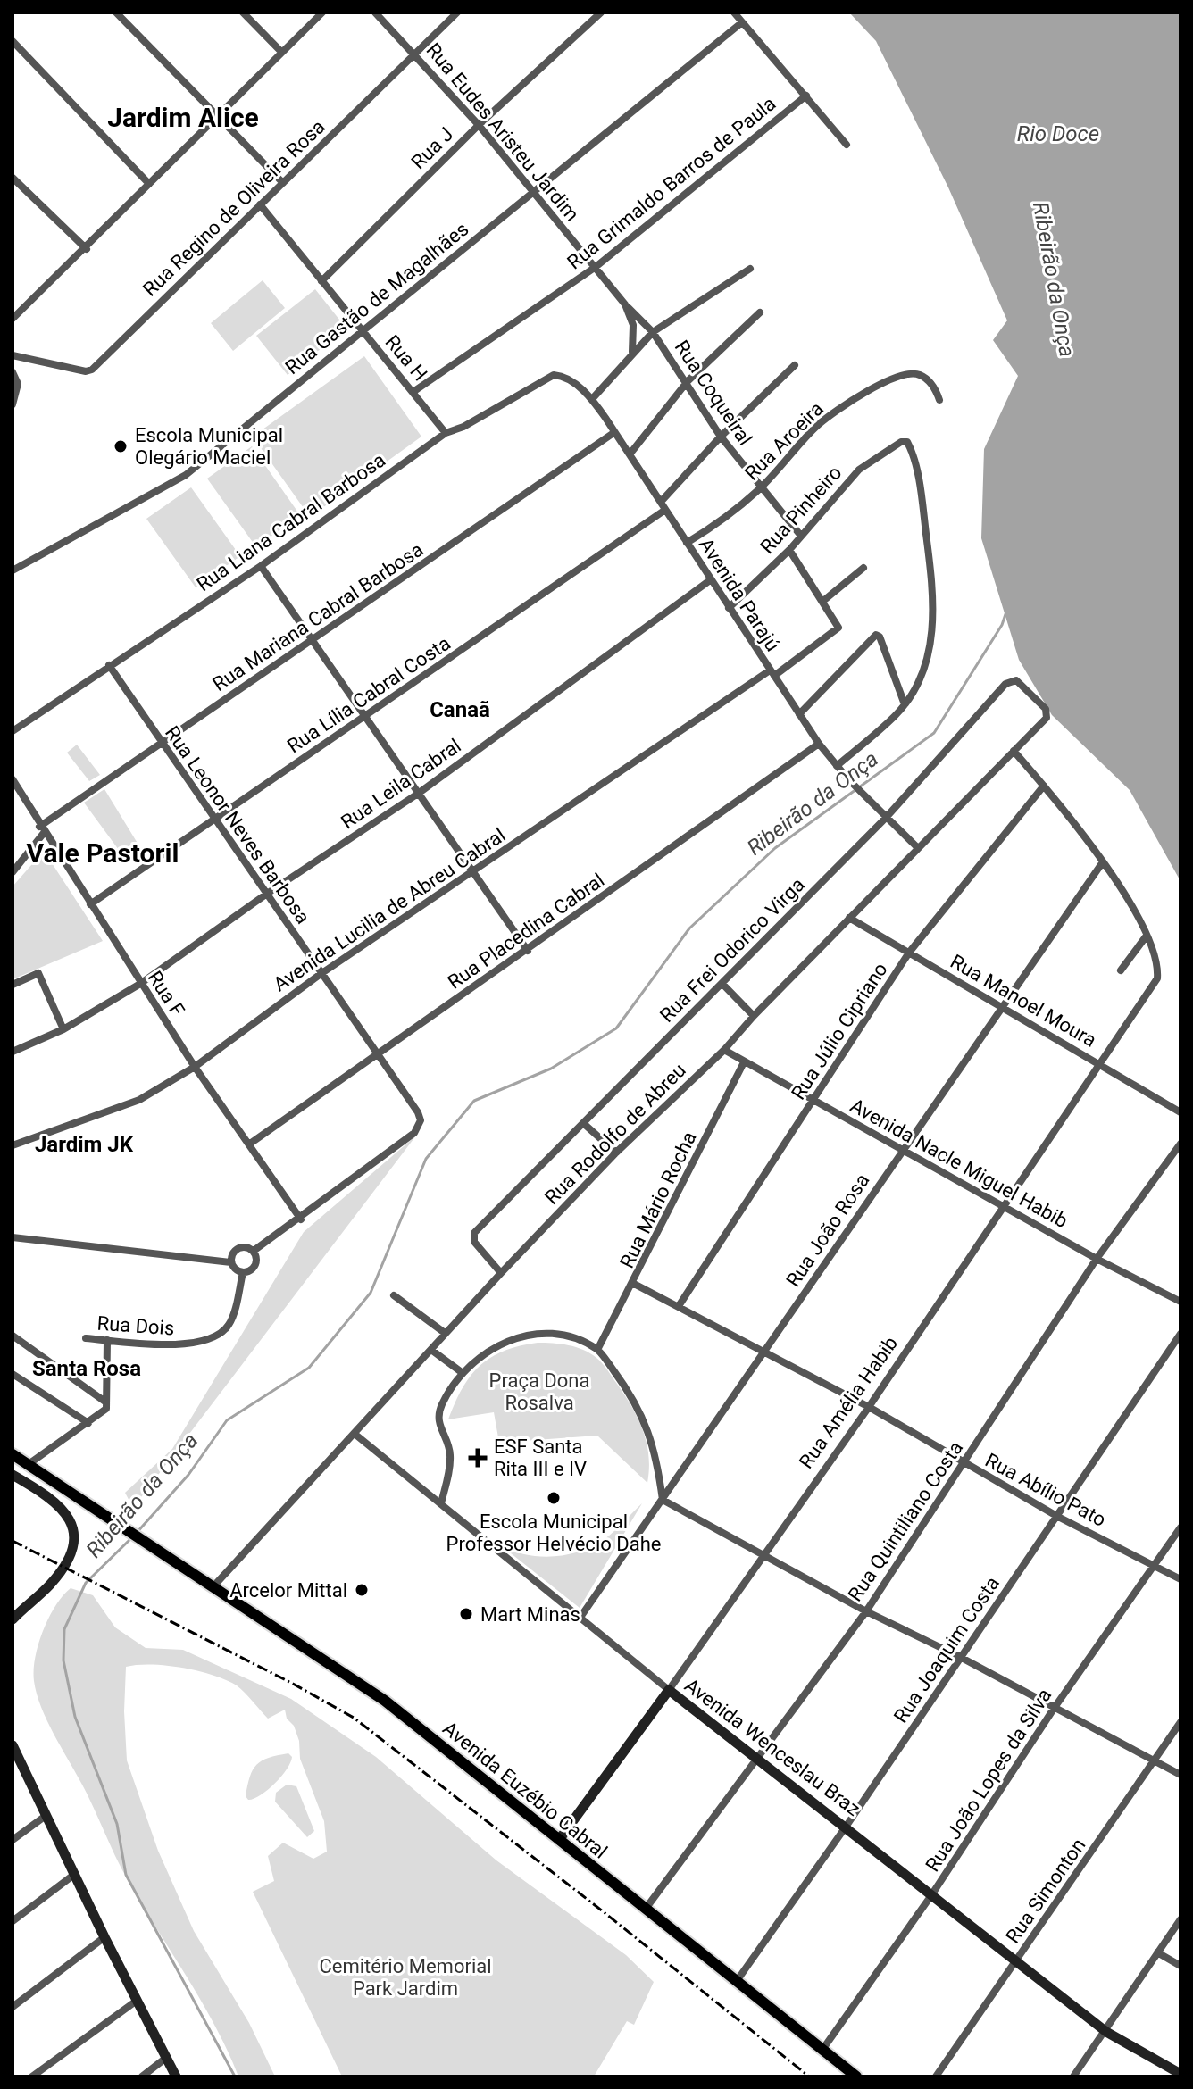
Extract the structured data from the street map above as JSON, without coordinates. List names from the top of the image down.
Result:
{
  "streets": {
    "main road": ["Avenida Euzébio Cabral"],
    "street": [
      "Rua Eudes Aristeu Jardim",
      "Rua J",
      "Rua Grimaldo Barros de Paula",
      "Rua Regino de Oliveira Rosa",
      "Rua Gastão de Magalhães",
      "Rua H",
      "Rua Coqueiral",
      "Rua Aroeira",
      "Rua Pinheiro",
      "Rua Liana Cabral Barbosa",
      "Avenida Parajú",
      "Rua Mariana Cabral Barbosa",
      "Rua Lília Cabral Costa",
      "Rua Leila Cabral",
      "Rua Leonor Neves Barbosa",
      "Avenida Lucilia de Abreu Cabral",
      "Rua Placedina Cabral",
      "Rua Frei Odorico Virga",
      "Rua F",
      "Rua Manoel Moura",
      "Rua Júlio Cipriano",
      "Rua Rodolfo de Abreu",
      "Avenida Nacle Miguel Habib",
      "Rua Mário Rocha",
      "Rua João Rosa",
      "Rua Dois",
      "Rua Amélia Habib",
      "Rua Abílio Pato",
      "Rua Quintiliano Costa",
      "Rua Joaquim Costa",
      "Avenida Wenceslau Braz",
      "Rua João Lopes da Silva",
      "Rua Simonton"
    ]
  },
  "crossings": [
    ["Rua Eudes Aristeu Jardim", "Rua J"],
    ["Rua Eudes Aristeu Jardim", "Rua Grimaldo Barros de Paula"],
    ["Rua Eudes Aristeu Jardim", "Rua Regino de Oliveira Rosa"],
    ["Rua Eudes Aristeu Jardim", "Rua Gastão de Magalhães"],
    ["Rua Eudes Aristeu Jardim", "Rua Coqueiral"],
    ["Rua J", "Rua H"],
    ["Rua Grimaldo Barros de Paula", "Rua H"],
    ["Rua Regino de Oliveira Rosa", "Rua H"],
    ["Rua Gastão de Magalhães", "Rua H"],
    ["Rua H", "Rua Liana Cabral Barbosa"],
    ["Rua Coqueiral", "Rua Aroeira"],
    ["Rua Coqueiral", "Rua Pinheiro"],
    ["Rua Coqueiral", "Rua Lília Cabral Costa"],
    ["Rua Aroeira", "Avenida Parajú"],
    ["Rua Pinheiro", "Avenida Parajú"],
    ["Rua Liana Cabral Barbosa", "Avenida Parajú"],
    ["Rua Liana Cabral Barbosa", "Rua Leonor Neves Barbosa"],
    ["Avenida Parajú", "Rua Mariana Cabral Barbosa"],
    ["Avenida Parajú", "Rua Lília Cabral Costa"],
    ["Avenida Parajú", "Rua Leila Cabral"],
    ["Avenida Parajú", "Avenida Lucilia de Abreu Cabral"],
    ["Avenida Parajú", "Rua Placedina Cabral"],
    ["Avenida Parajú", "Rua Frei Odorico Virga"],
    ["Avenida Parajú", "Rua Rodolfo de Abreu"],
    ["Rua Mariana Cabral Barbosa", "Rua Leonor Neves Barbosa"],
    ["Rua Mariana Cabral Barbosa", "Rua F"],
    ["Rua Lília Cabral Costa", "Rua Leonor Neves Barbosa"],
    ["Rua Lília Cabral Costa", "Rua F"],
    ["Rua Leila Cabral", "Rua Leonor Neves Barbosa"],
    ["Rua Leila Cabral", "Rua F"],
    ["Rua Leonor Neves Barbosa", "Avenida Lucilia de Abreu Cabral"],
    ["Rua Leonor Neves Barbosa", "Rua Placedina Cabral"],
    ["Rua Leonor Neves Barbosa", "Rua F"],
    ["Avenida Lucilia de Abreu Cabral", "Rua F"],
    ["Rua Placedina Cabral", "Rua F"],
    ["Rua Frei Odorico Virga", "Rua Rodolfo de Abreu"],
    ["Rua Manoel Moura", "Rua Júlio Cipriano"],
    ["Rua Manoel Moura", "Rua Rodolfo de Abreu"],
    ["Rua Manoel Moura", "Rua João Rosa"],
    ["Rua Manoel Moura", "Rua Amélia Habib"],
    ["Rua Júlio Cipriano", "Avenida Nacle Miguel Habib"],
    ["Rua Júlio Cipriano", "Rua Abílio Pato"],
    ["Rua Rodolfo de Abreu", "Avenida Nacle Miguel Habib"],
    ["Rua Rodolfo de Abreu", "Avenida Wenceslau Braz"],
    ["Rua Rodolfo de Abreu", "Avenida Euzébio Cabral"],
    ["Avenida Nacle Miguel Habib", "Rua Mário Rocha"],
    ["Avenida Nacle Miguel Habib", "Rua João Rosa"],
    ["Avenida Nacle Miguel Habib", "Rua Amélia Habib"],
    ["Avenida Nacle Miguel Habib", "Rua Quintiliano Costa"],
    ["Rua Mário Rocha", "Rua João Rosa"],
    ["Rua Mário Rocha", "Rua Abílio Pato"],
    ["Rua Mário Rocha", "Avenida Wenceslau Braz"],
    ["Rua João Rosa", "Rua Abílio Pato"],
    ["Rua João Rosa", "Avenida Wenceslau Braz"],
    ["Rua Amélia Habib", "Rua Abílio Pato"],
    ["Rua Amélia Habib", "Avenida Wenceslau Braz"],
    ["Rua Amélia Habib", "Avenida Euzébio Cabral"],
    ["Rua Abílio Pato", "Rua Quintiliano Costa"],
    ["Rua Abílio Pato", "Rua Joaquim Costa"],
    ["Rua Abílio Pato", "Rua João Lopes da Silva"],
    ["Rua Quintiliano Costa", "Avenida Wenceslau Braz"],
    ["Rua Quintiliano Costa", "Avenida Euzébio Cabral"],
    ["Rua Joaquim Costa", "Avenida Wenceslau Braz"],
    ["Rua Joaquim Costa", "Avenida Euzébio Cabral"],
    ["Avenida Wenceslau Braz", "Rua João Lopes da Silva"],
    ["Avenida Wenceslau Braz", "Rua Simonton"],
    ["Rua João Lopes da Silva", "Avenida Euzébio Cabral"]
  ],
  "districts": [
    "Jardim Alice",
    "Canaã",
    "Vale Pastoril",
    "Jardim JK",
    "Santa Rosa"
  ],
  "water": ["Rio Doce", "Ribeirão da Onça"],
  "parks": ["Praça Dona Rosalva", "Cemitério Memorial Park Jardim"],
  "places": {
    "other": [
      "Escola Municipal Olegário Maciel",
      "Escola Municipal Professor Helvécio Dahe",
      "Arcelor Mittal",
      "Mart Minas"
    ],
    "health": ["ESF Santa Rita III e IV"]
  }
}
